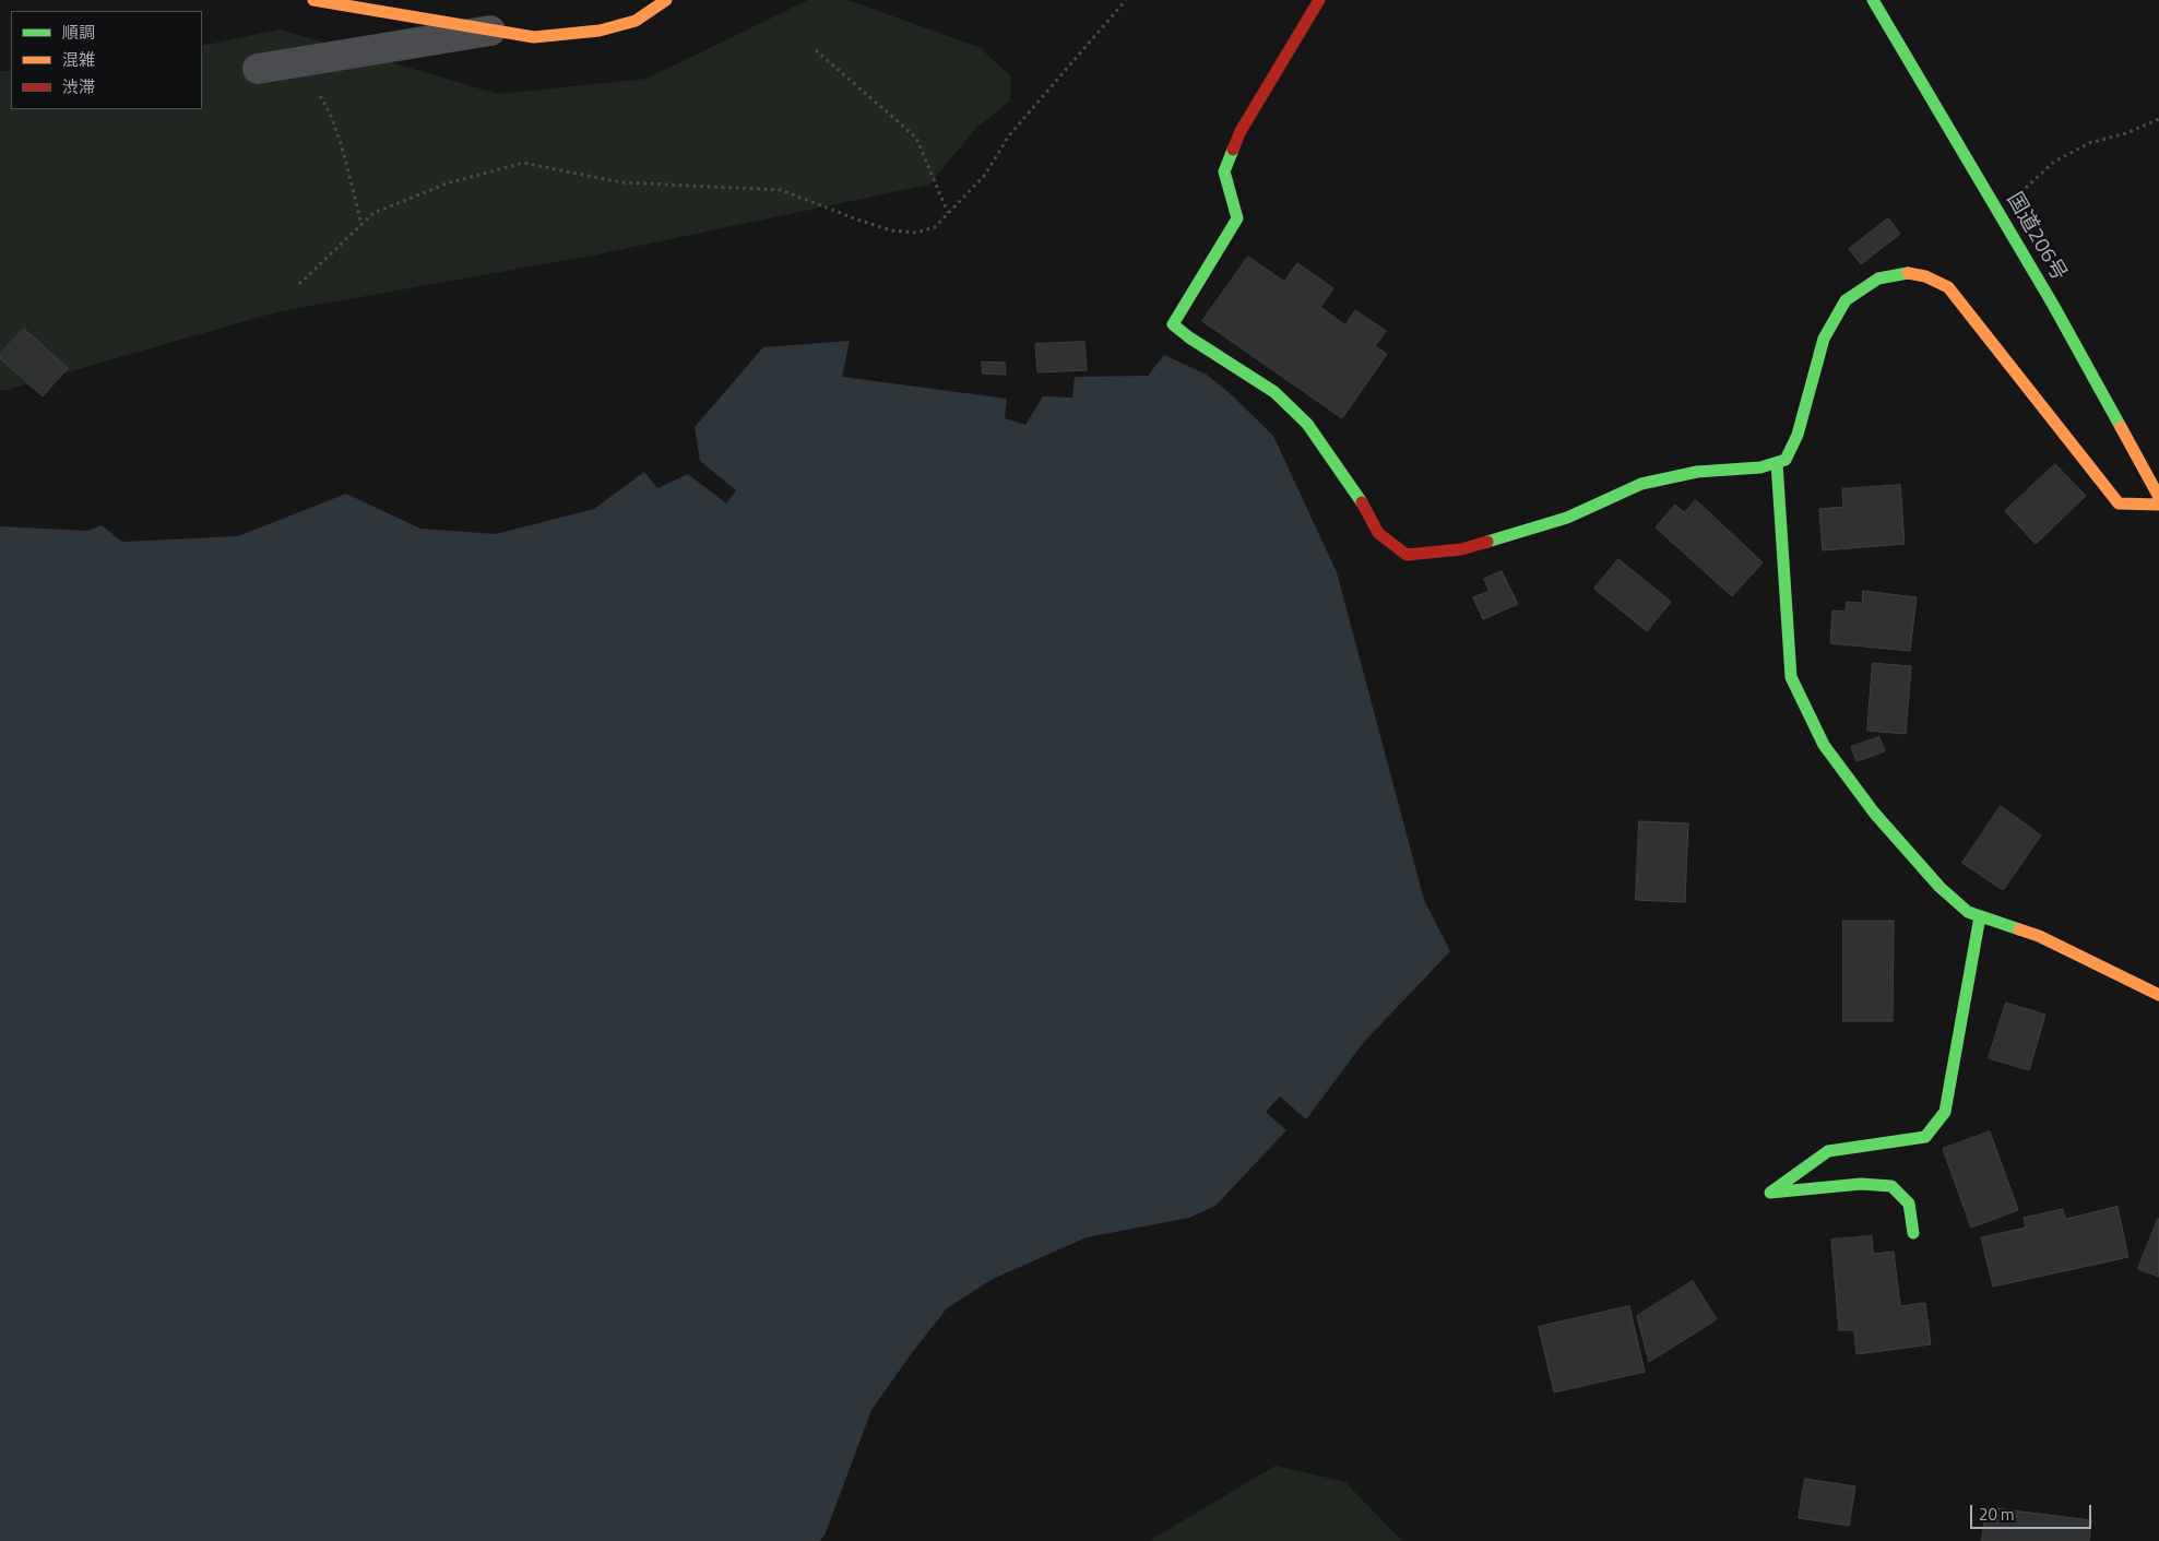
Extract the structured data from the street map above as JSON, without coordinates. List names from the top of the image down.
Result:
{
  "streets": {
    "main road": ["国道206号"]
  },
  "legend": ["順調", "混雑", "渋滞"],
  "scale_bar": "20 m"
}
